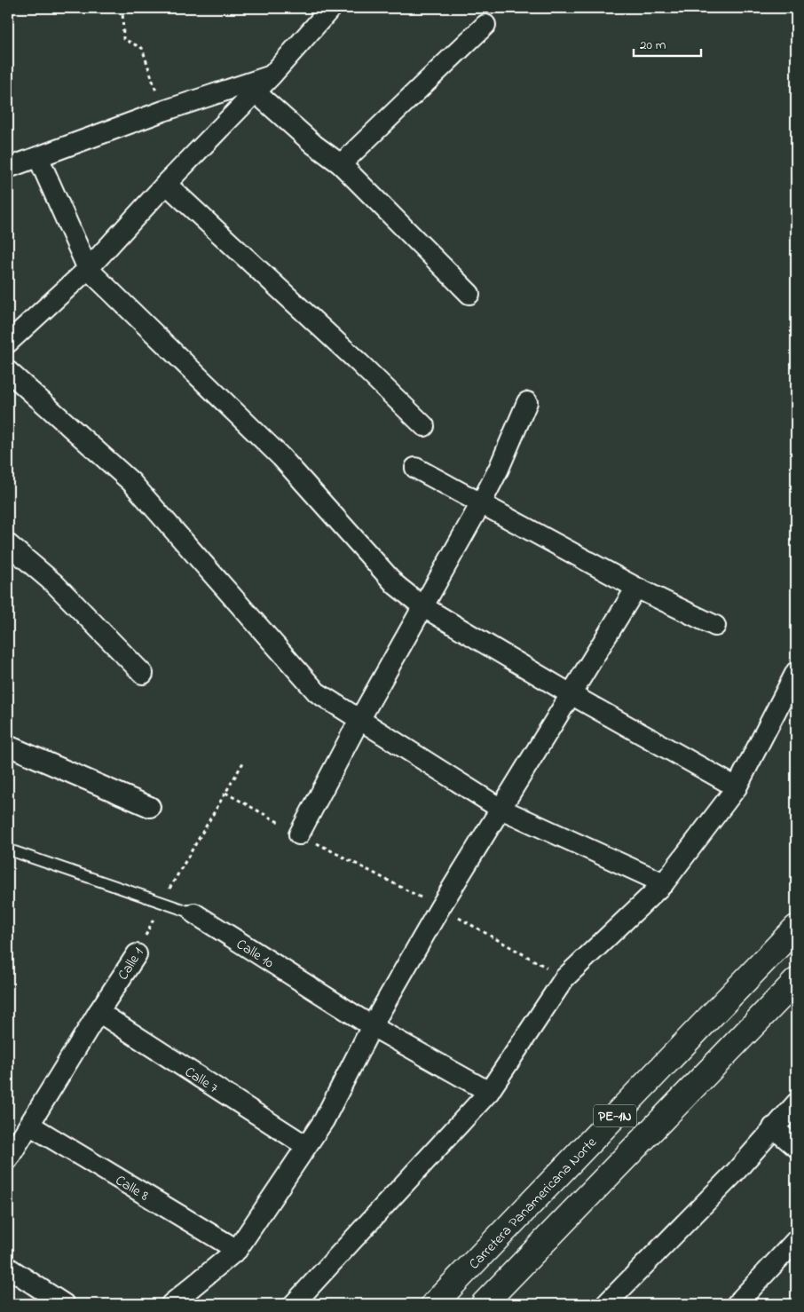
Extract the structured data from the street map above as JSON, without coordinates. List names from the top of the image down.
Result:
{
  "streets": {
    "highway": ["PE-1N", "Carretera Panamericana Norte"],
    "street": [
      "Calle 10",
      "Calle 1",
      "Calle 7",
      "Calle 8"
    ]
  },
  "crossings": [
    ["Calle 10", "Calle 1"],
    ["Calle 1", "Calle 7"],
    ["Calle 1", "Calle 8"]
  ],
  "scale_bar": "20 m"
}
